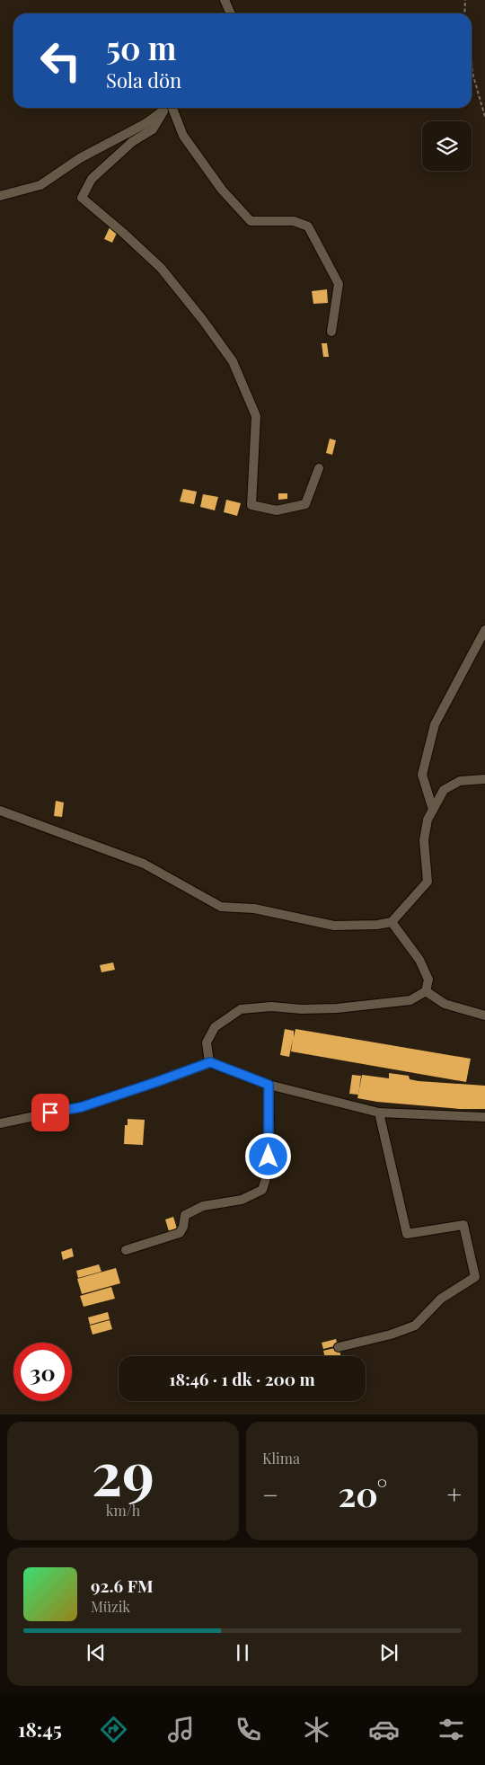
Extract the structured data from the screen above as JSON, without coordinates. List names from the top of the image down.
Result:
{
  "page": {
    "turn": ["50 m", "Sola dön"],
    "limit": "30",
    "trip": "18:46 · 1 dk · 200 m",
    "tile": [
      ["29", "km/h"],
      "Klima"
    ],
    "heat": ["−", "20°", "+"],
    "song": ["92.6 FM", "Müzik"],
    "tabs": "18:45"
  }
}
